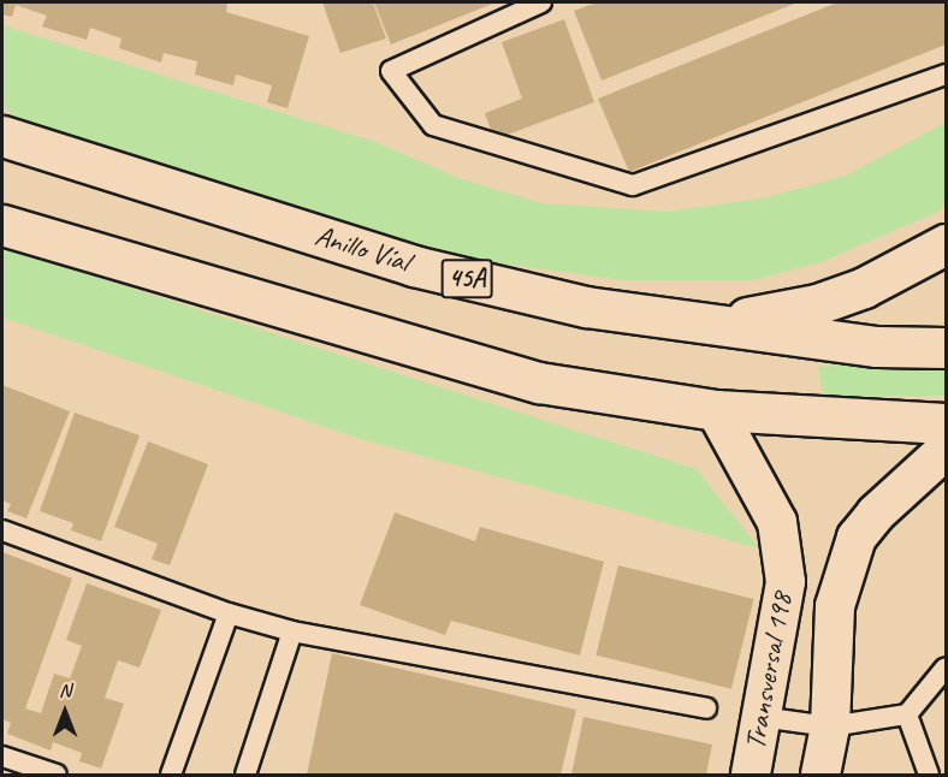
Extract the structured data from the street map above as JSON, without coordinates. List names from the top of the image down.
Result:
{
  "streets": {
    "highway": ["Anillo Víal", "45A"],
    "street": ["Transversal 198"]
  },
  "north": "top"
}
